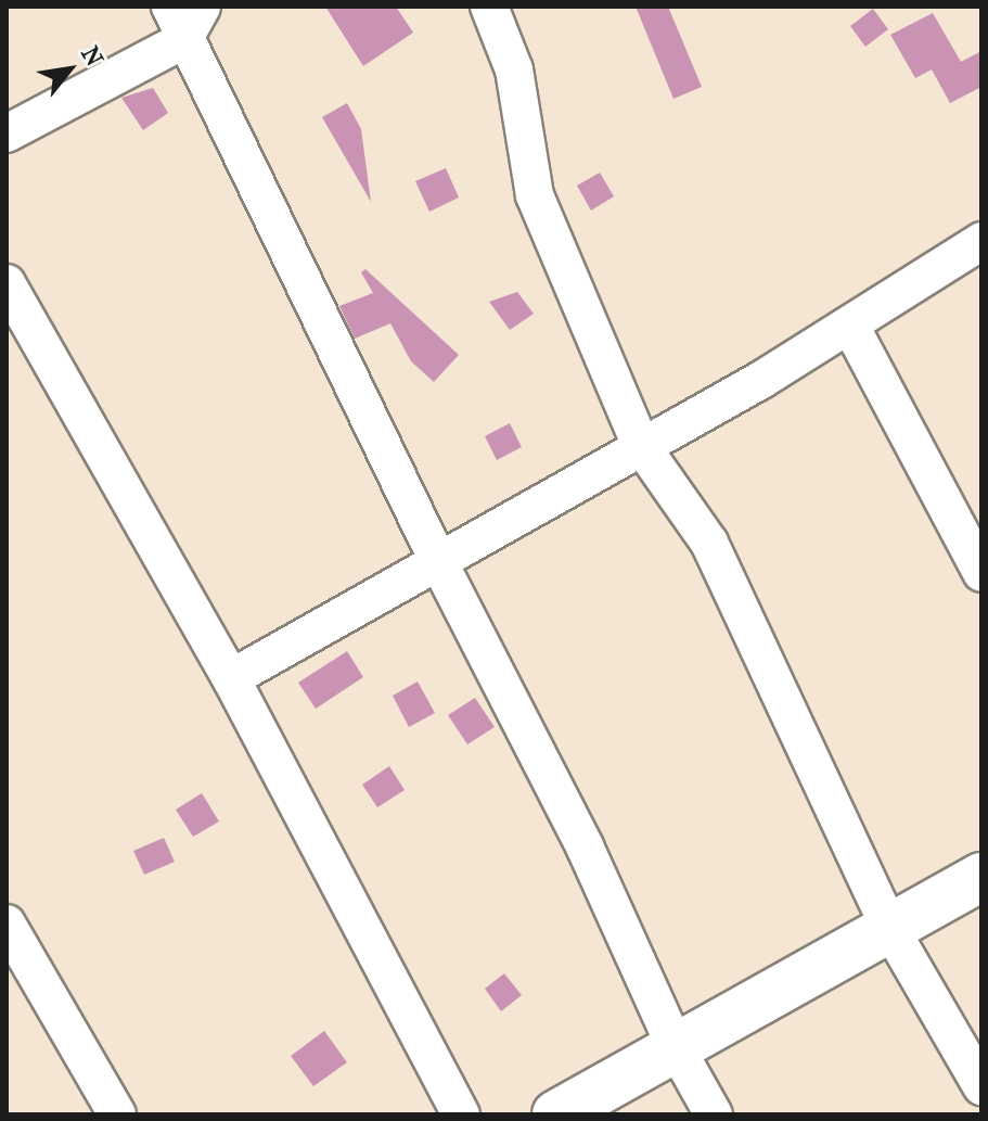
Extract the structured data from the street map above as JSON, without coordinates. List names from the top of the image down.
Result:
{
  "north": "top right"
}
